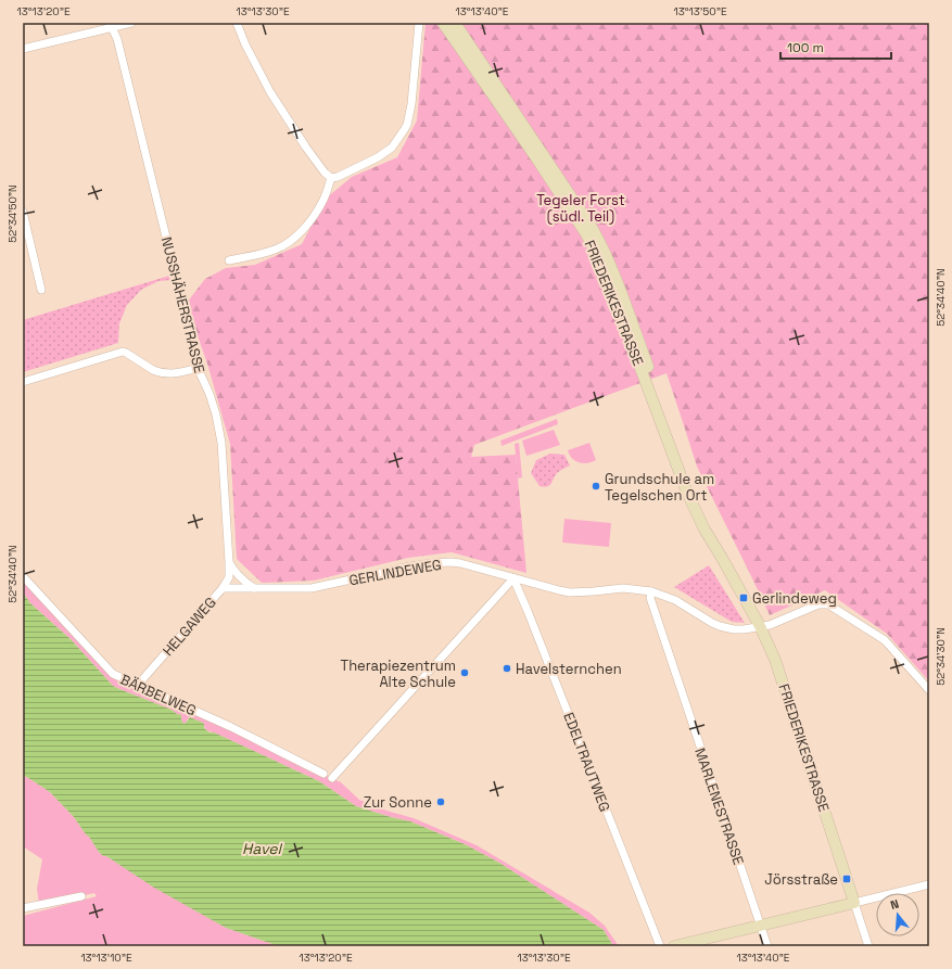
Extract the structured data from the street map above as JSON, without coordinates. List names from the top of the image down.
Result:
{
  "streets": {
    "street": [
      "FRIEDERIKESTRASSE",
      "NUSSHÄHERSTRASSE",
      "GERLINDEWEG",
      "HELGAWEG",
      "BÄRBELWEG",
      "EDELTRAUTWEG",
      "MARLENESTRASSE"
    ]
  },
  "crossings": [
    ["FRIEDERIKESTRASSE", "GERLINDEWEG"],
    ["NUSSHÄHERSTRASSE", "HELGAWEG"],
    ["GERLINDEWEG", "HELGAWEG"],
    ["GERLINDEWEG", "EDELTRAUTWEG"],
    ["GERLINDEWEG", "MARLENESTRASSE"],
    ["HELGAWEG", "BÄRBELWEG"]
  ],
  "water": ["Havel"],
  "parks": ["Tegeler Forst (südl. Teil)"],
  "places": {
    "other": [
      "Grundschule am Tegelschen Ort",
      "Havelsternchen",
      "Therapiezentrum Alte Schule",
      "Zur Sonne"
    ],
    "transit": ["Gerlindeweg", "Jörsstraße"]
  },
  "scale_bar": "100 m",
  "north": "top",
  "coordinates": [
    "13°13'20\"E",
    "13°13'30\"E",
    "13°13'40\"E",
    "13°13'50\"E",
    "52°34'50\"N",
    "52°34'40\"N",
    "52°34'30\"N",
    "13°13'10\"E"
  ]
}
